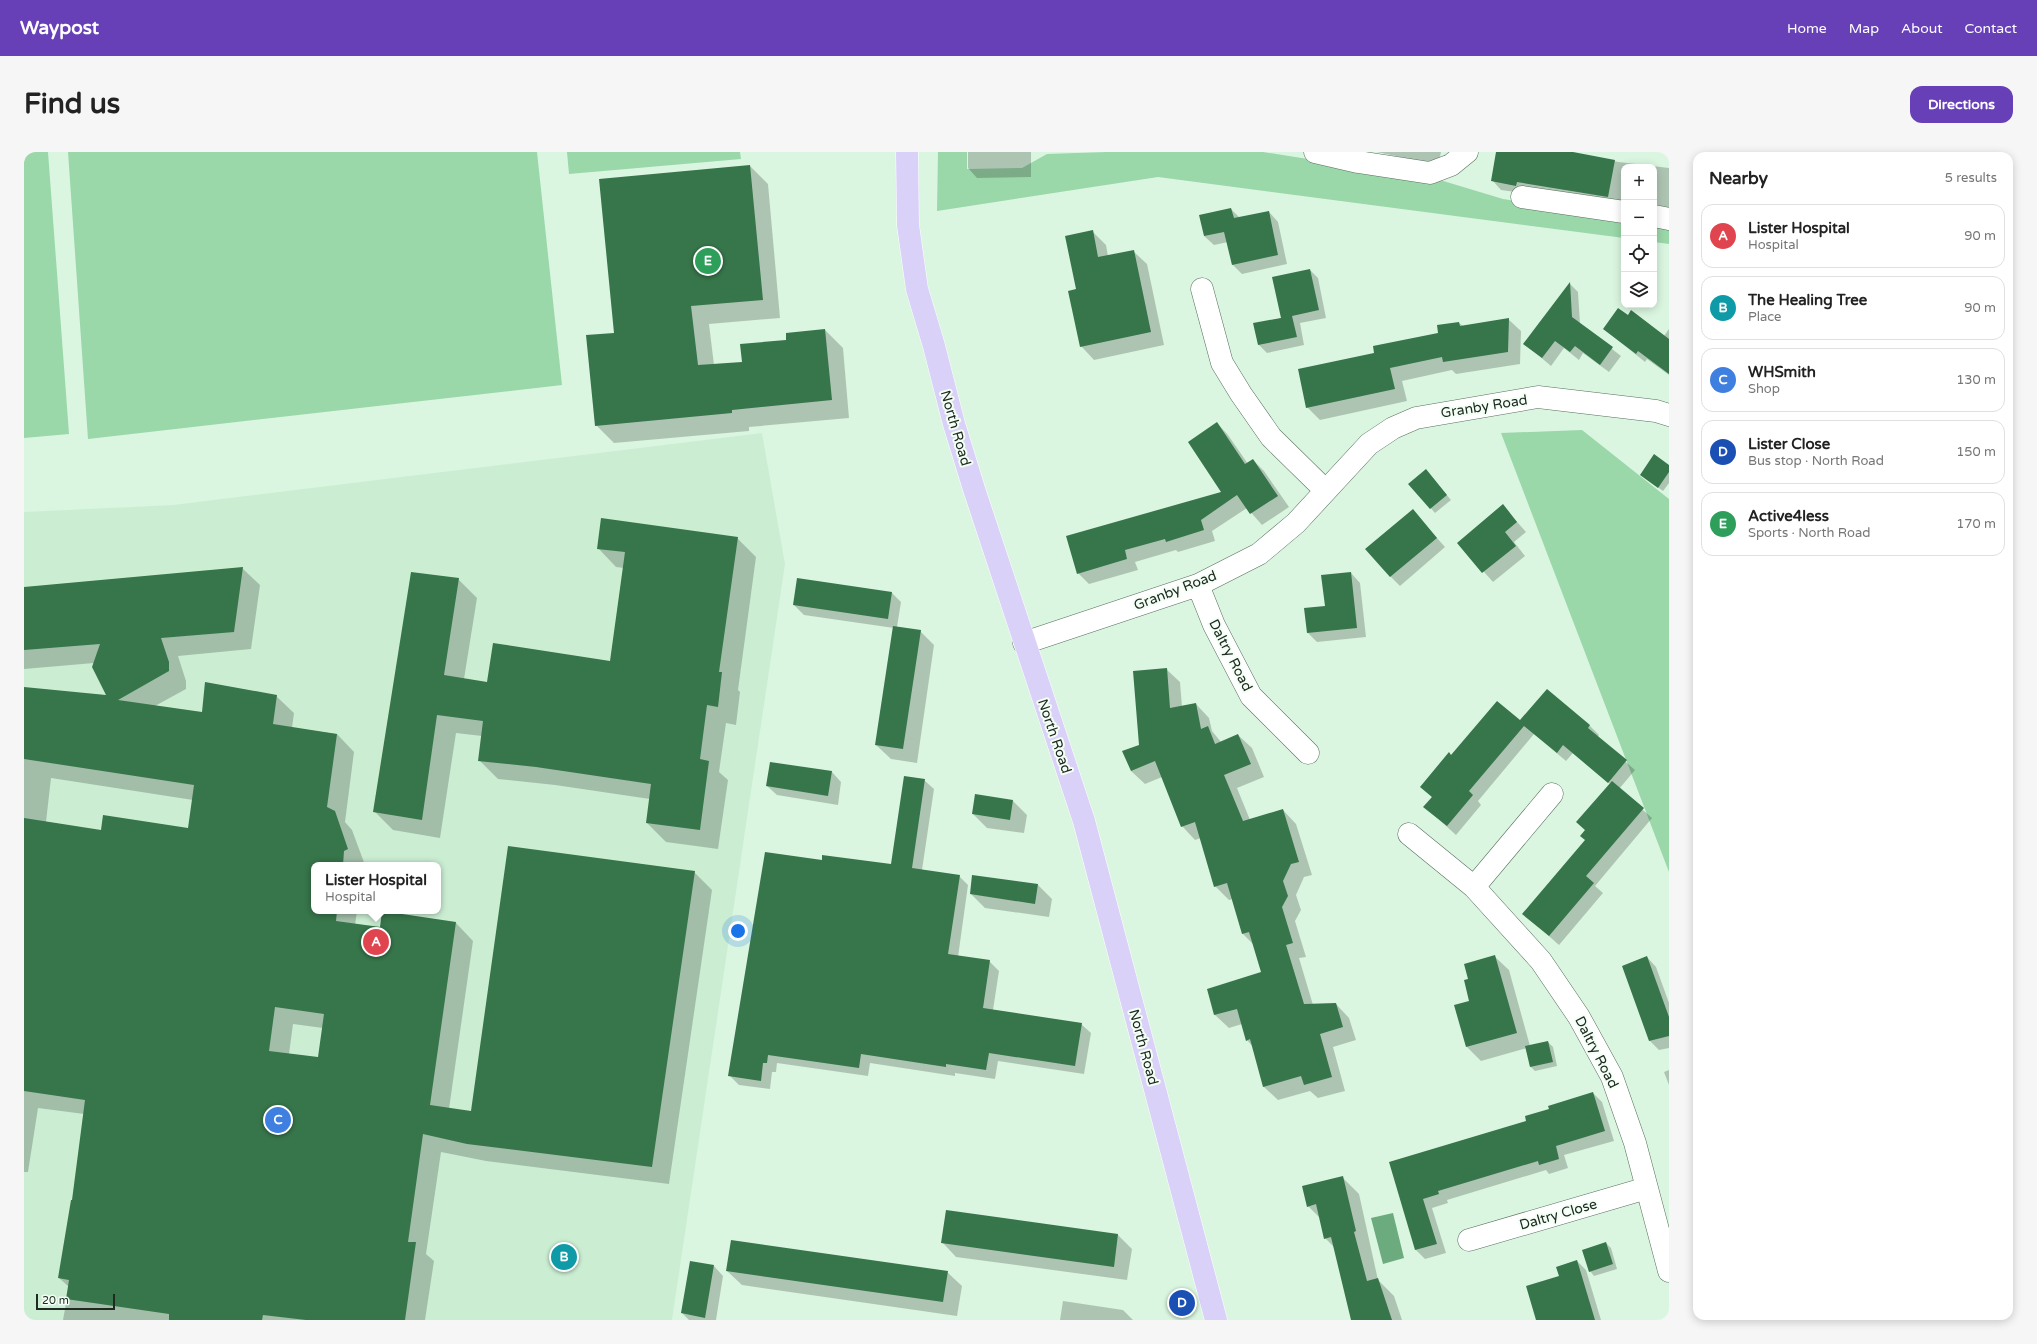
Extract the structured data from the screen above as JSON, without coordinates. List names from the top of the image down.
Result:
{
  "streets": {
    "main road": ["North Road"],
    "street": ["Granby Road", "Daltry Road", "Daltry Close"]
  },
  "crossings": [
    ["Granby Road", "North Road"],
    ["Granby Road", "Daltry Road"],
    ["Daltry Road", "Daltry Close"]
  ],
  "scale_bar": "20 m",
  "page": {
    "header": "Waypost",
    "nav": [
      "Home",
      "Map",
      "About",
      "Contact"
    ],
    "buttons": "Directions",
    "title": "Find us",
    "heading": ["Nearby", "5 results"],
    "map_buttons": ["+", "−"],
    "list": [
      {
        "mark": "A",
        "name": "Lister Hospital",
        "note": "Hospital",
        "value": "90 m"
      },
      {
        "mark": "B",
        "name": "The Healing Tree",
        "note": "Place",
        "value": "90 m"
      },
      {
        "mark": "C",
        "name": "WHSmith",
        "note": "Shop",
        "value": "130 m"
      },
      {
        "mark": "D",
        "name": "Lister Close",
        "note": "Bus stop · North Road",
        "value": "150 m"
      },
      {
        "mark": "E",
        "name": "Active4less",
        "note": "Sports · North Road",
        "value": "170 m"
      }
    ],
    "pins": [
      "E",
      "A",
      "C",
      "B",
      "D"
    ],
    "popup": ["Lister Hospital", "Hospital"],
    "scale": "20 m"
  }
}
